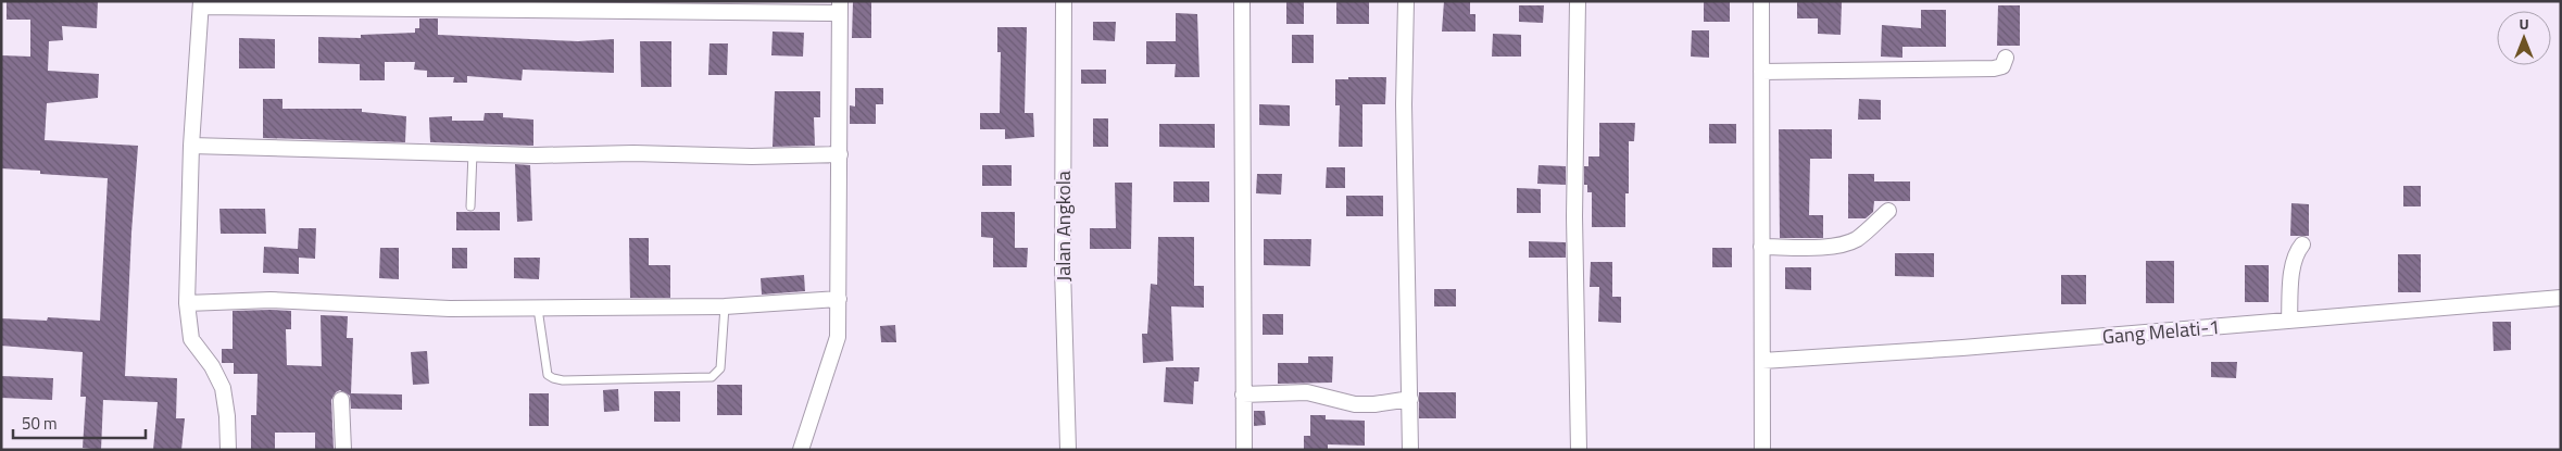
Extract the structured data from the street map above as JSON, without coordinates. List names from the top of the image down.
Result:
{
  "streets": {
    "street": ["Jalan Angkola", "Gang Melati-1"]
  },
  "scale_bar": "50 m",
  "north": "top"
}
